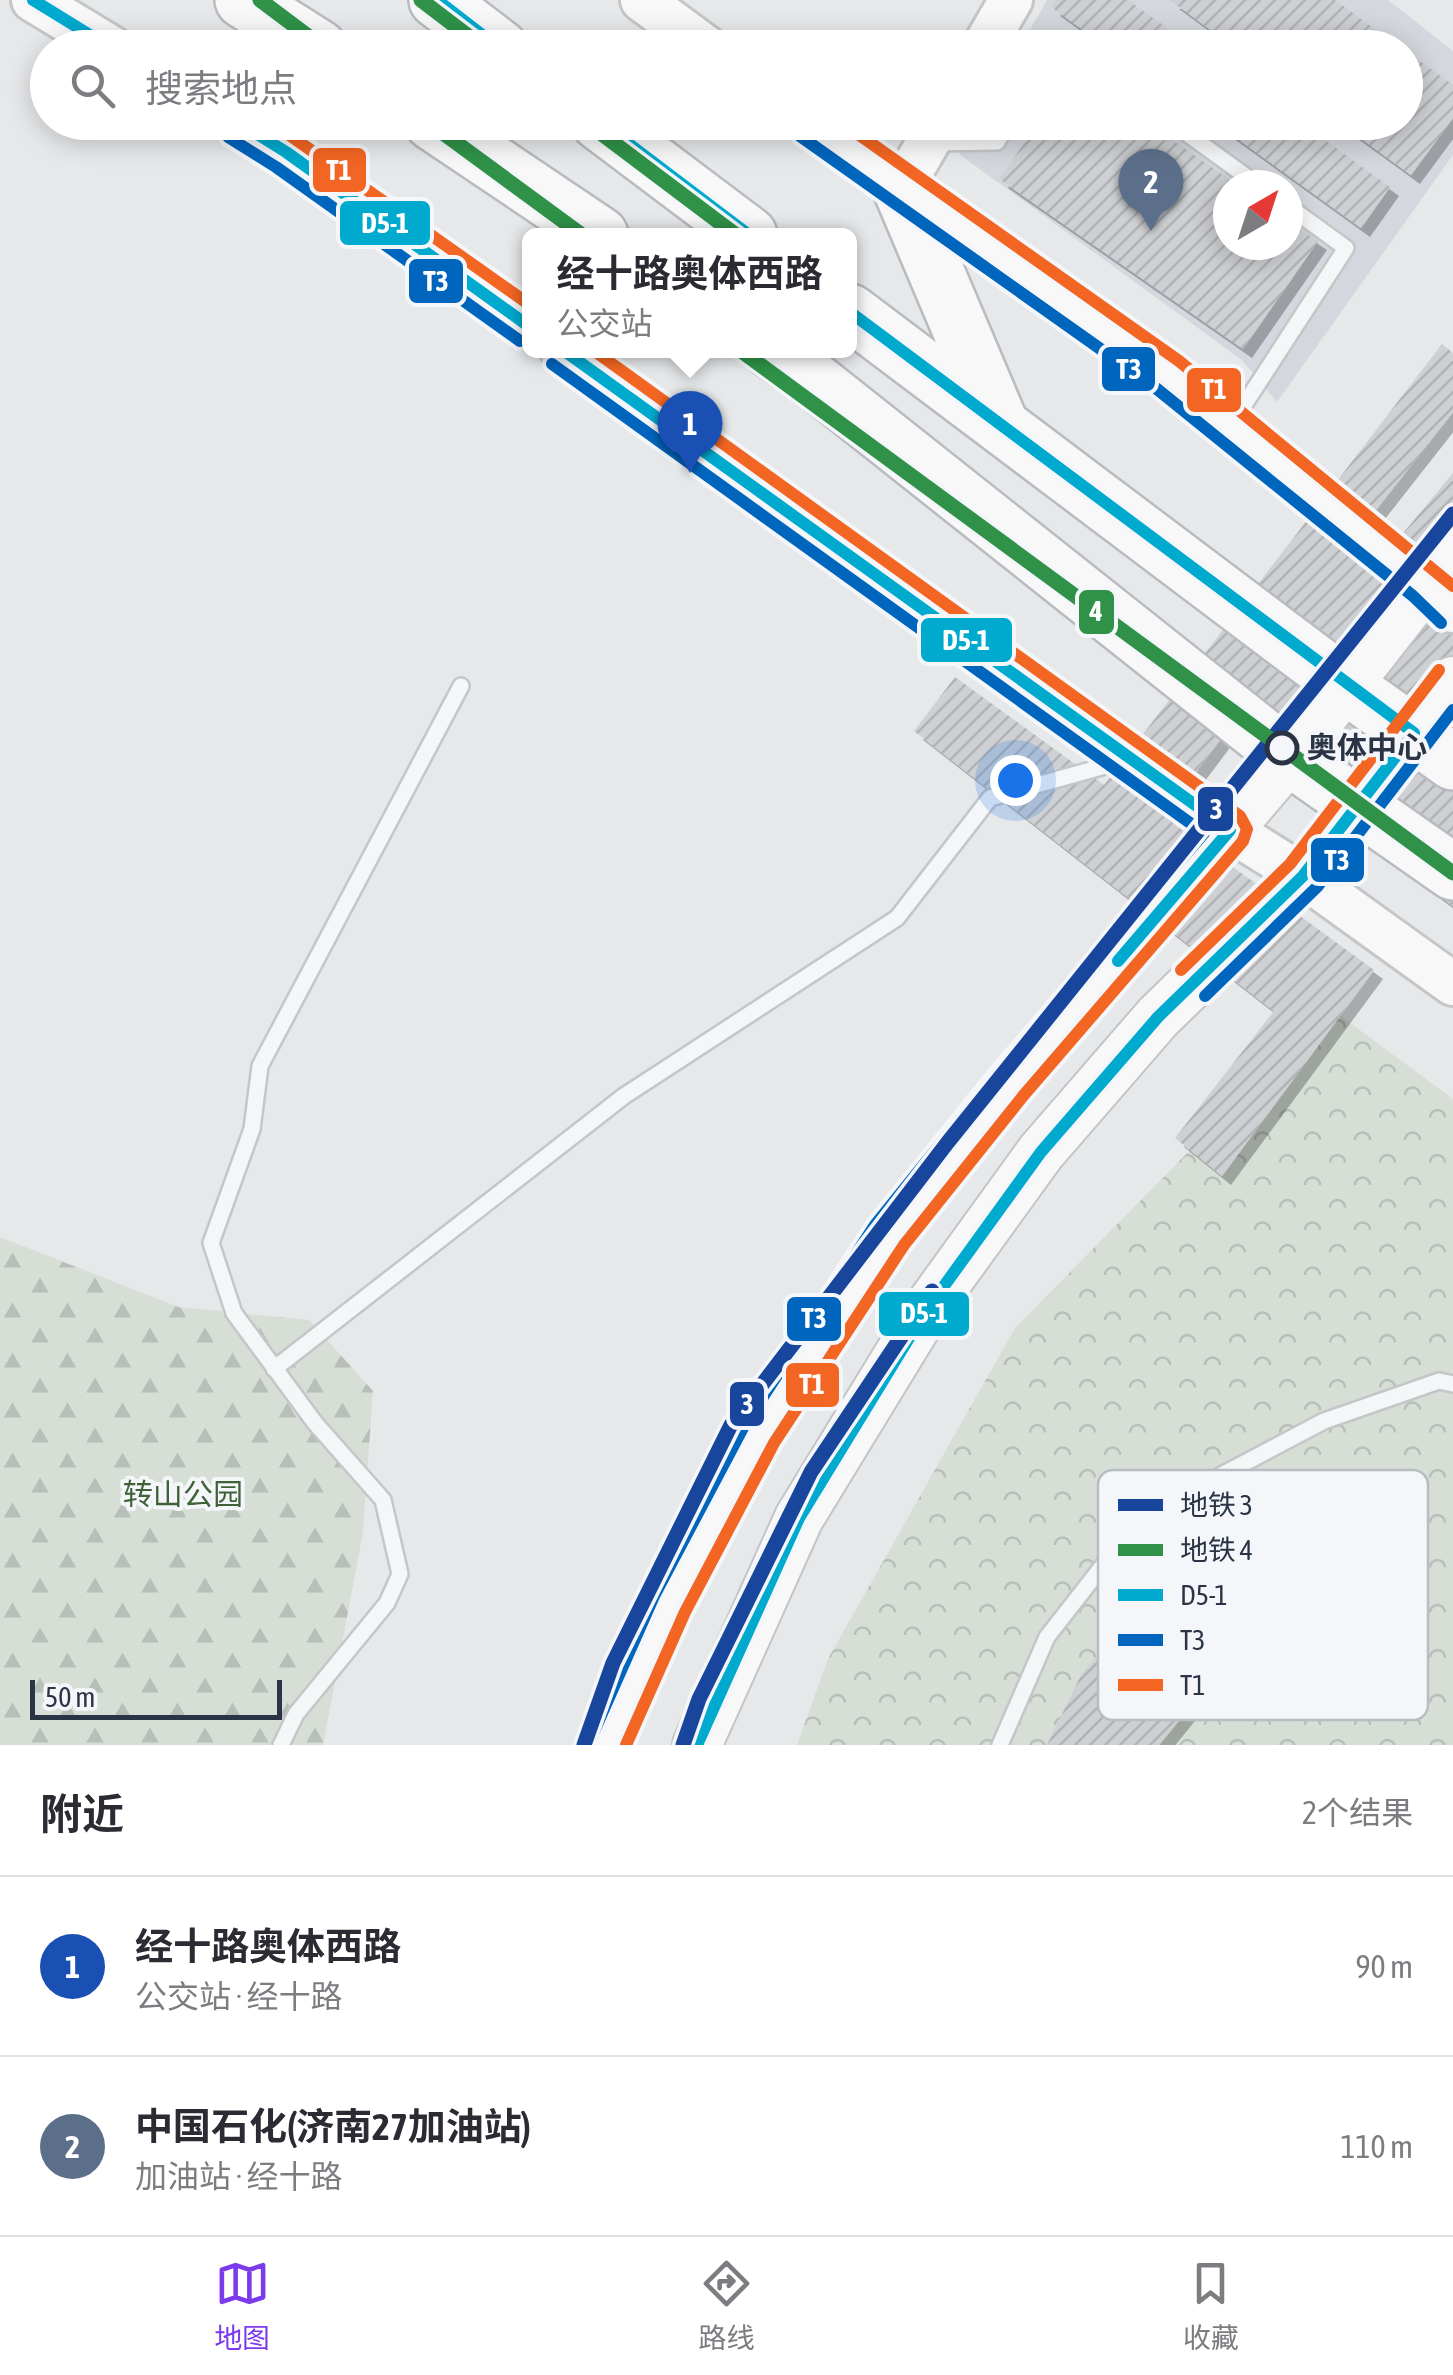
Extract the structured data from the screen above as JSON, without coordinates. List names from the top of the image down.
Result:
{
  "parks": ["转山公园"],
  "places": ["奥体中心"],
  "lines": [
    "metro line 4",
    "transit line D5-1",
    "transit line T3",
    "transit line T1",
    "metro line 3"
  ],
  "legend": [
    "地铁 3",
    "地铁 4",
    "D5-1",
    "T3",
    "T1"
  ],
  "scale_bar": "50 m",
  "north": "top right",
  "page": {
    "search": "搜索地点",
    "pins": ["2", "1"],
    "popup": ["经十路奥体西路", "公交站"],
    "scale": "50 m",
    "heading": ["附近", "2个结果"],
    "list": [
      {
        "mark": "1",
        "name": "经十路奥体西路",
        "note": "公交站 · 经十路",
        "value": "90 m"
      },
      {
        "mark": "2",
        "name": "中国石化(济南27加油站)",
        "note": "加油站 · 经十路",
        "value": "110 m"
      }
    ],
    "nav": ["地图", "路线", "收藏"]
  }
}
